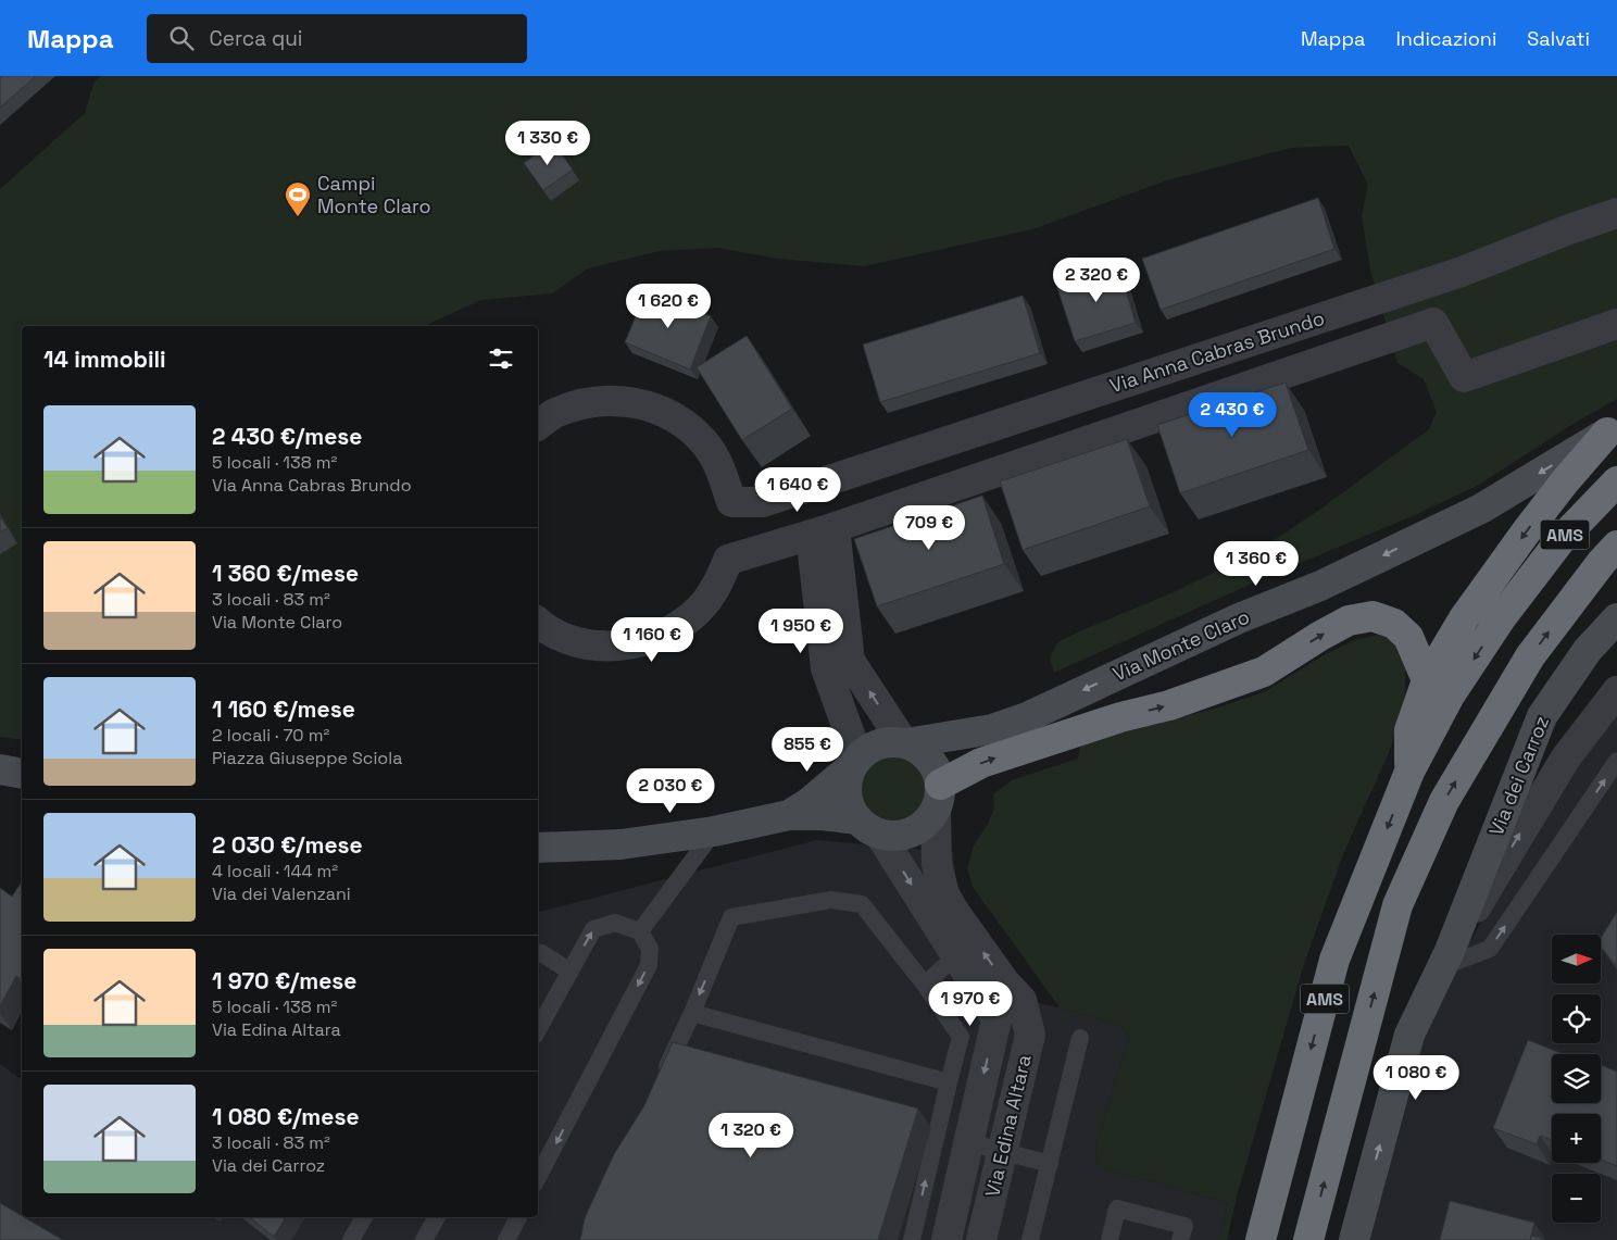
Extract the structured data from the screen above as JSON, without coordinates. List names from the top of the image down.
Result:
{
  "streets": {
    "highway": ["AMS"],
    "street": [
      "Via Anna Cabras Brundo",
      "Via Monte Claro",
      "Via dei Carroz",
      "Via Edina Altara"
    ]
  },
  "crossings": [
    ["Via Monte Claro", "Via Edina Altara"]
  ],
  "places": {
    "sports": ["Campi Monte Claro"]
  },
  "north": "right",
  "page": {
    "header": "Mappa",
    "search": "Cerca qui",
    "nav": ["Mappa", "Indicazioni", "Salvati"],
    "price": [
      "1 330 €",
      "2 320 €",
      "1 620 €",
      "2 430 €",
      "1 640 €",
      "709 €",
      "1 360 €",
      "1 950 €",
      "1 160 €",
      "855 €",
      "2 030 €",
      "1 970 €",
      "1 080 €",
      "1 320 €"
    ],
    "heading": "14 immobili",
    "list": [
      {
        "name": "2 430 €/mese",
        "note": "5 locali · 138 m² · Via Anna Cabras Brundo"
      },
      {
        "name": "1 360 €/mese",
        "note": "3 locali · 83 m² · Via Monte Claro"
      },
      {
        "name": "1 160 €/mese",
        "note": "2 locali · 70 m² · Piazza Giuseppe Sciola"
      },
      {
        "name": "2 030 €/mese",
        "note": "4 locali · 144 m² · Via dei Valenzani"
      },
      {
        "name": "1 970 €/mese",
        "note": "5 locali · 138 m² · Via Edina Altara"
      },
      {
        "name": "1 080 €/mese",
        "note": "3 locali · 83 m² · Via dei Carroz"
      }
    ],
    "map_buttons": ["+", "−"]
  }
}
